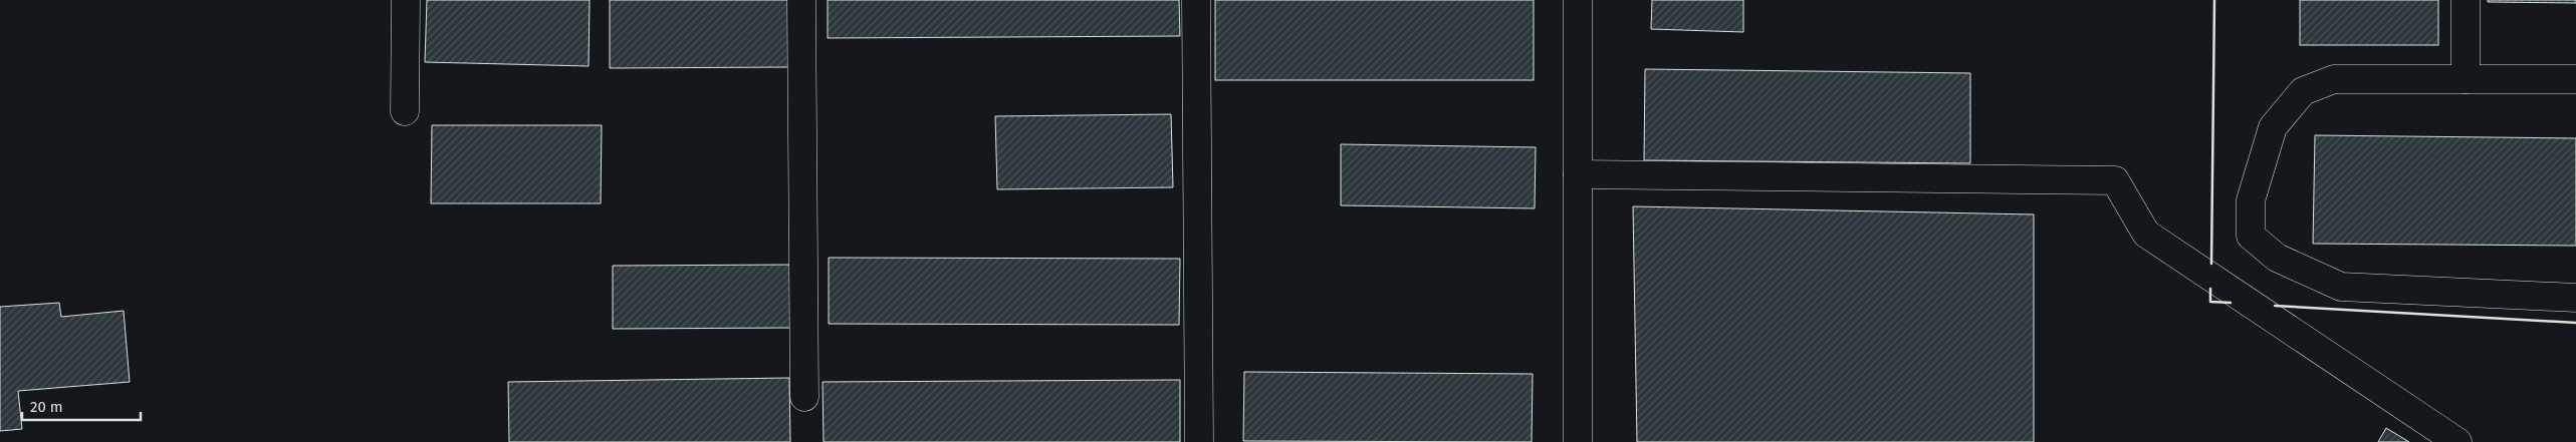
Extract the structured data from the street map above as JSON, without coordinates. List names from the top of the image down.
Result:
{
  "scale_bar": "20 m"
}
